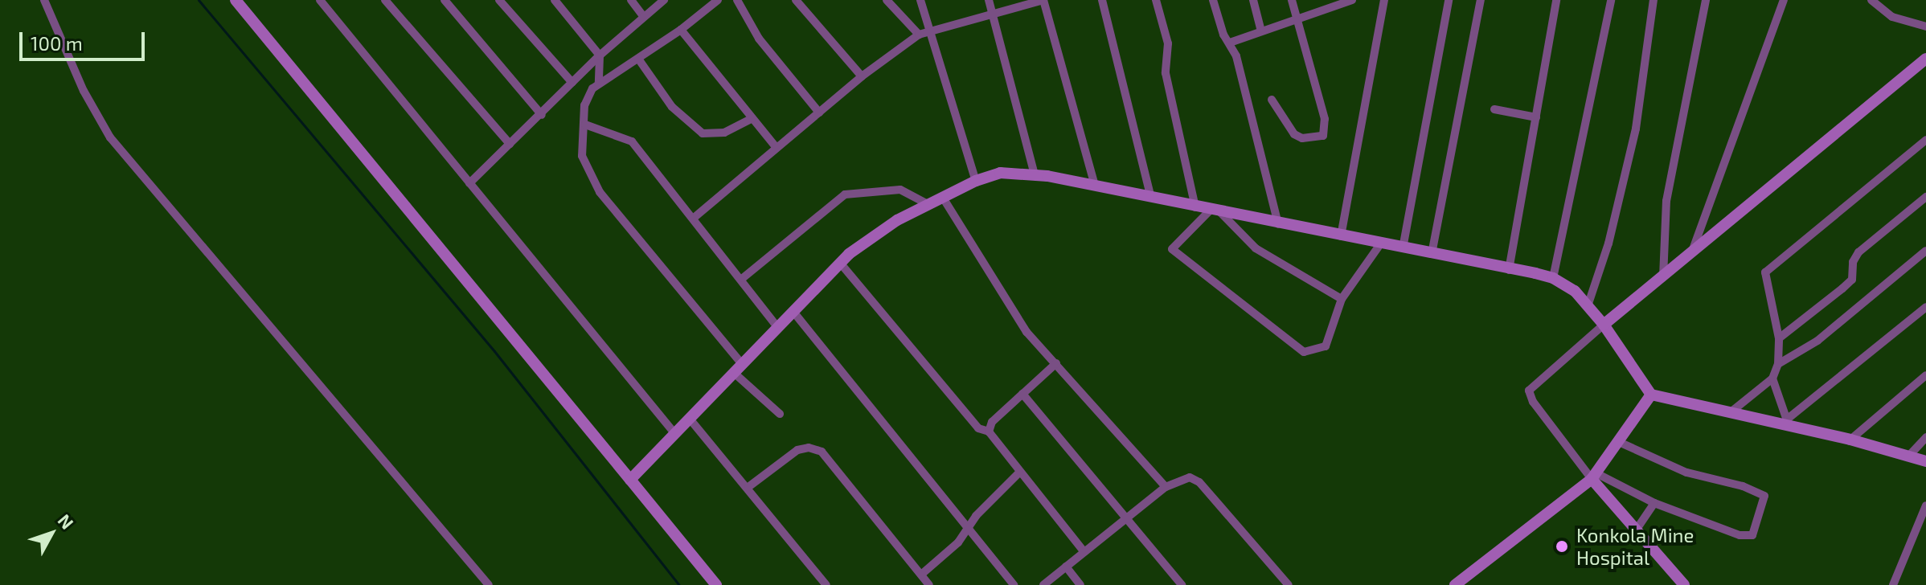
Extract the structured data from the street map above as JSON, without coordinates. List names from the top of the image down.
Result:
{
  "places": ["Konkola Mine Hospital"],
  "scale_bar": "100 m",
  "north": "top right"
}
